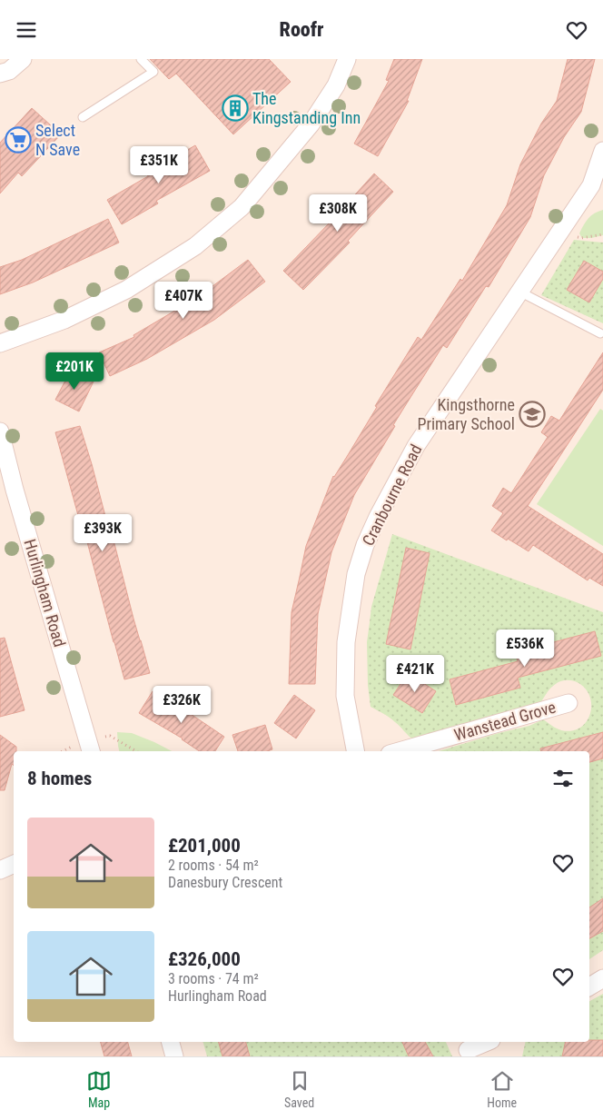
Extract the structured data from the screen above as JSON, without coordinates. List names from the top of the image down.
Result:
{
  "streets": {
    "street": ["Cranbourne Road", "Hurlingham Road", "Wanstead Grove"]
  },
  "places": {
    "building": ["The Kingstanding Inn"],
    "supermarket": ["Select N Save"],
    "school or university": ["Kingsthorne Primary School"]
  },
  "page": {
    "header": "Roofr",
    "price": [
      "£351K",
      "£308K",
      "£407K",
      "£201K",
      "£393K",
      "£536K",
      "£421K",
      "£326K"
    ],
    "heading": "8 homes",
    "list": [
      {
        "name": "£201,000",
        "note": "2 rooms · 54 m² · Danesbury Crescent"
      },
      {
        "name": "£326,000",
        "note": "3 rooms · 74 m² · Hurlingham Road"
      }
    ],
    "tabs": ["Map", "Saved", "Home"]
  }
}
